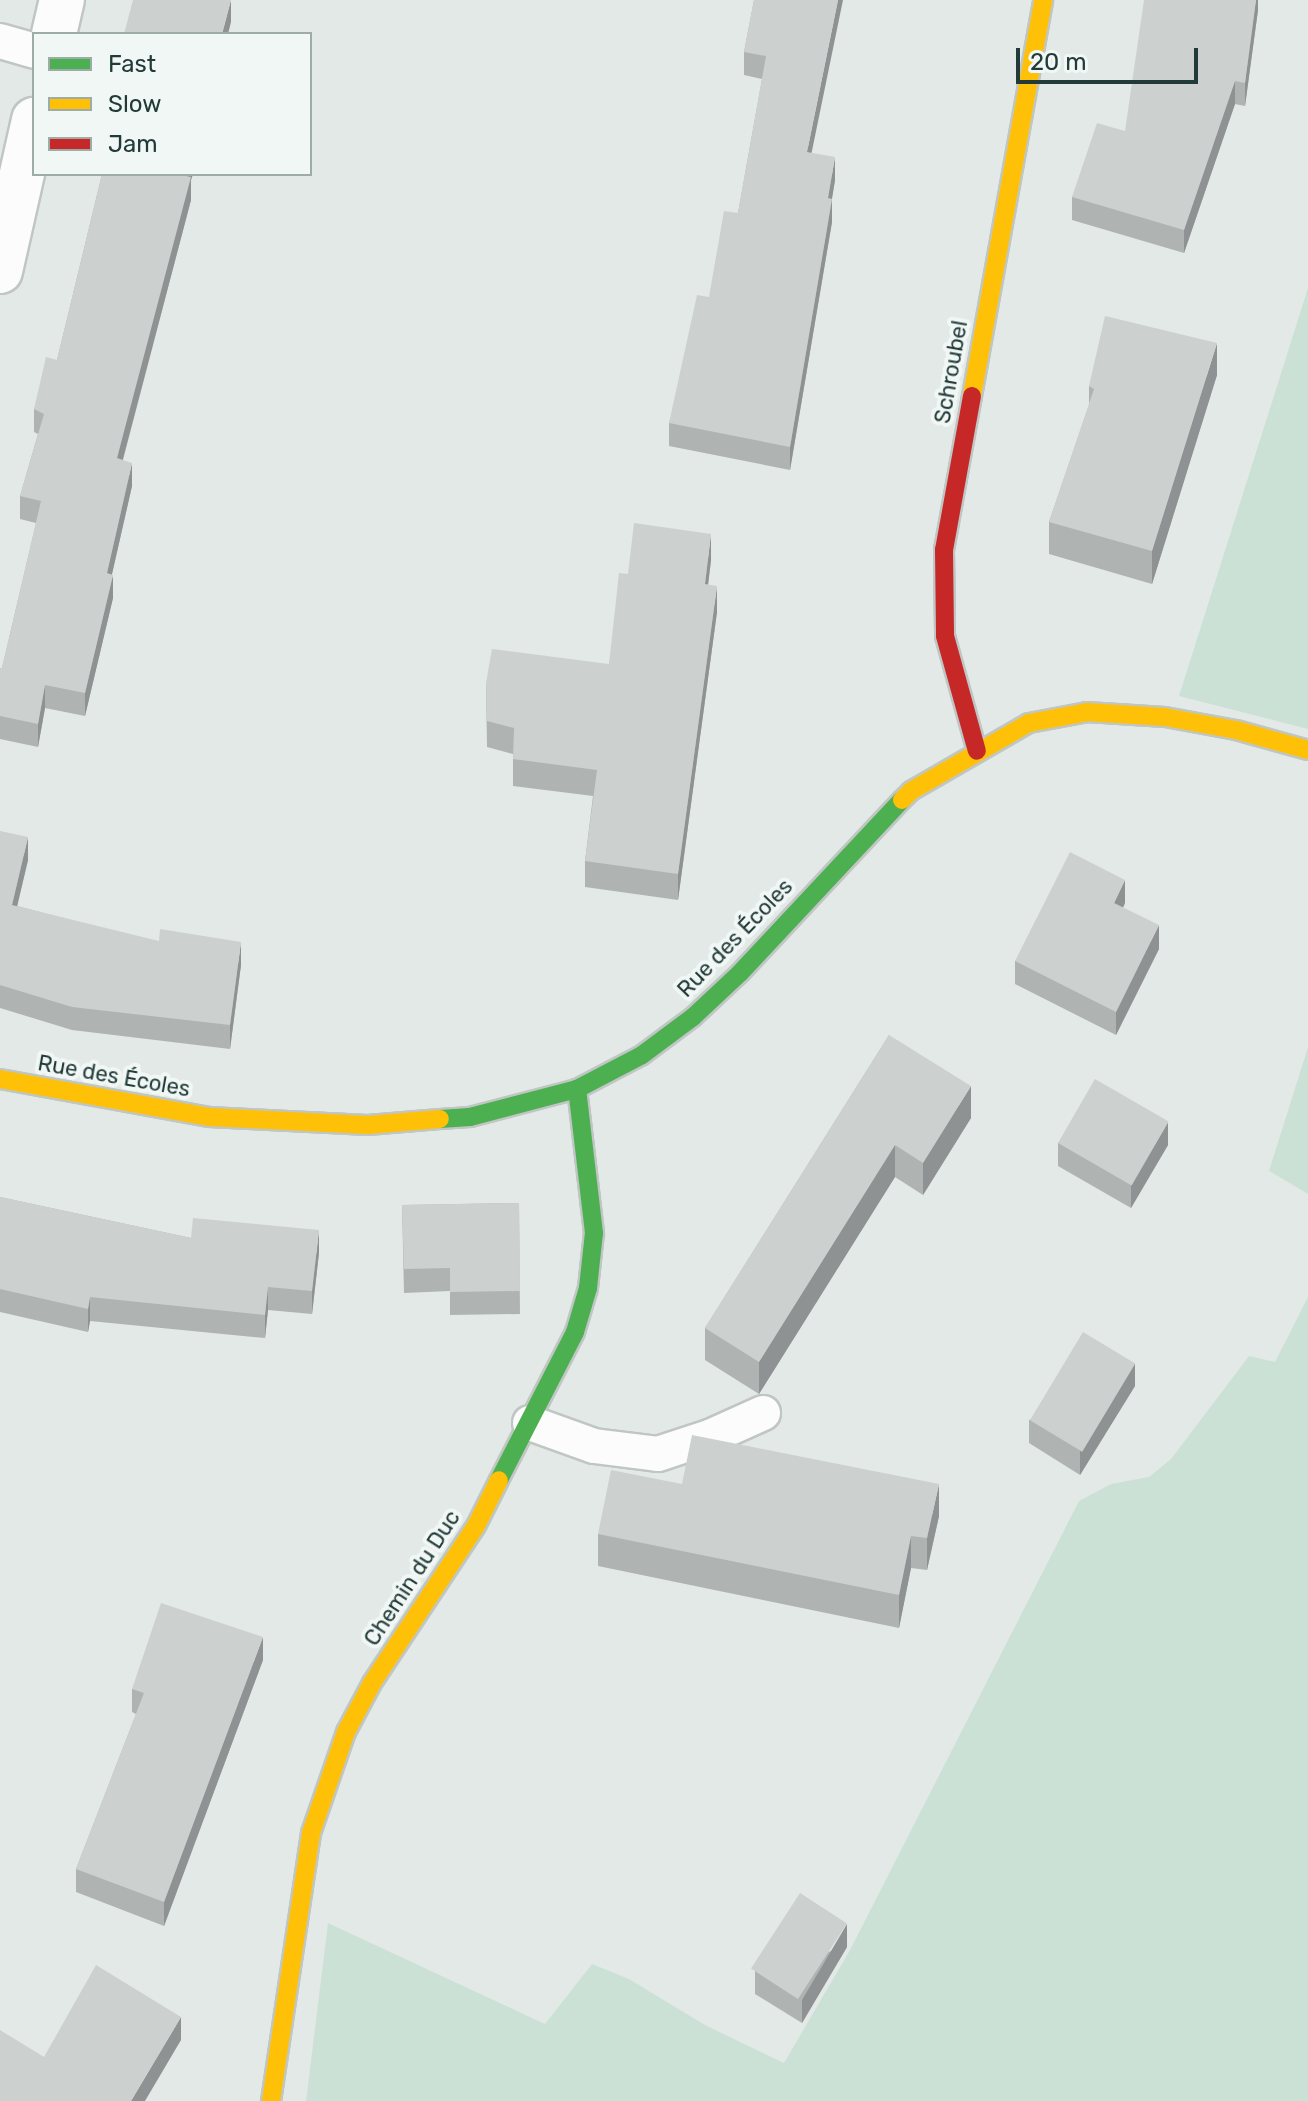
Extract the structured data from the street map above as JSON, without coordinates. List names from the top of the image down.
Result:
{
  "streets": {
    "street": ["Schroubel", "Rue des Écoles", "Chemin du Duc"]
  },
  "crossings": [
    ["Schroubel", "Rue des Écoles"],
    ["Rue des Écoles", "Chemin du Duc"]
  ],
  "legend": ["Fast", "Slow", "Jam"],
  "scale_bar": "20 m"
}
